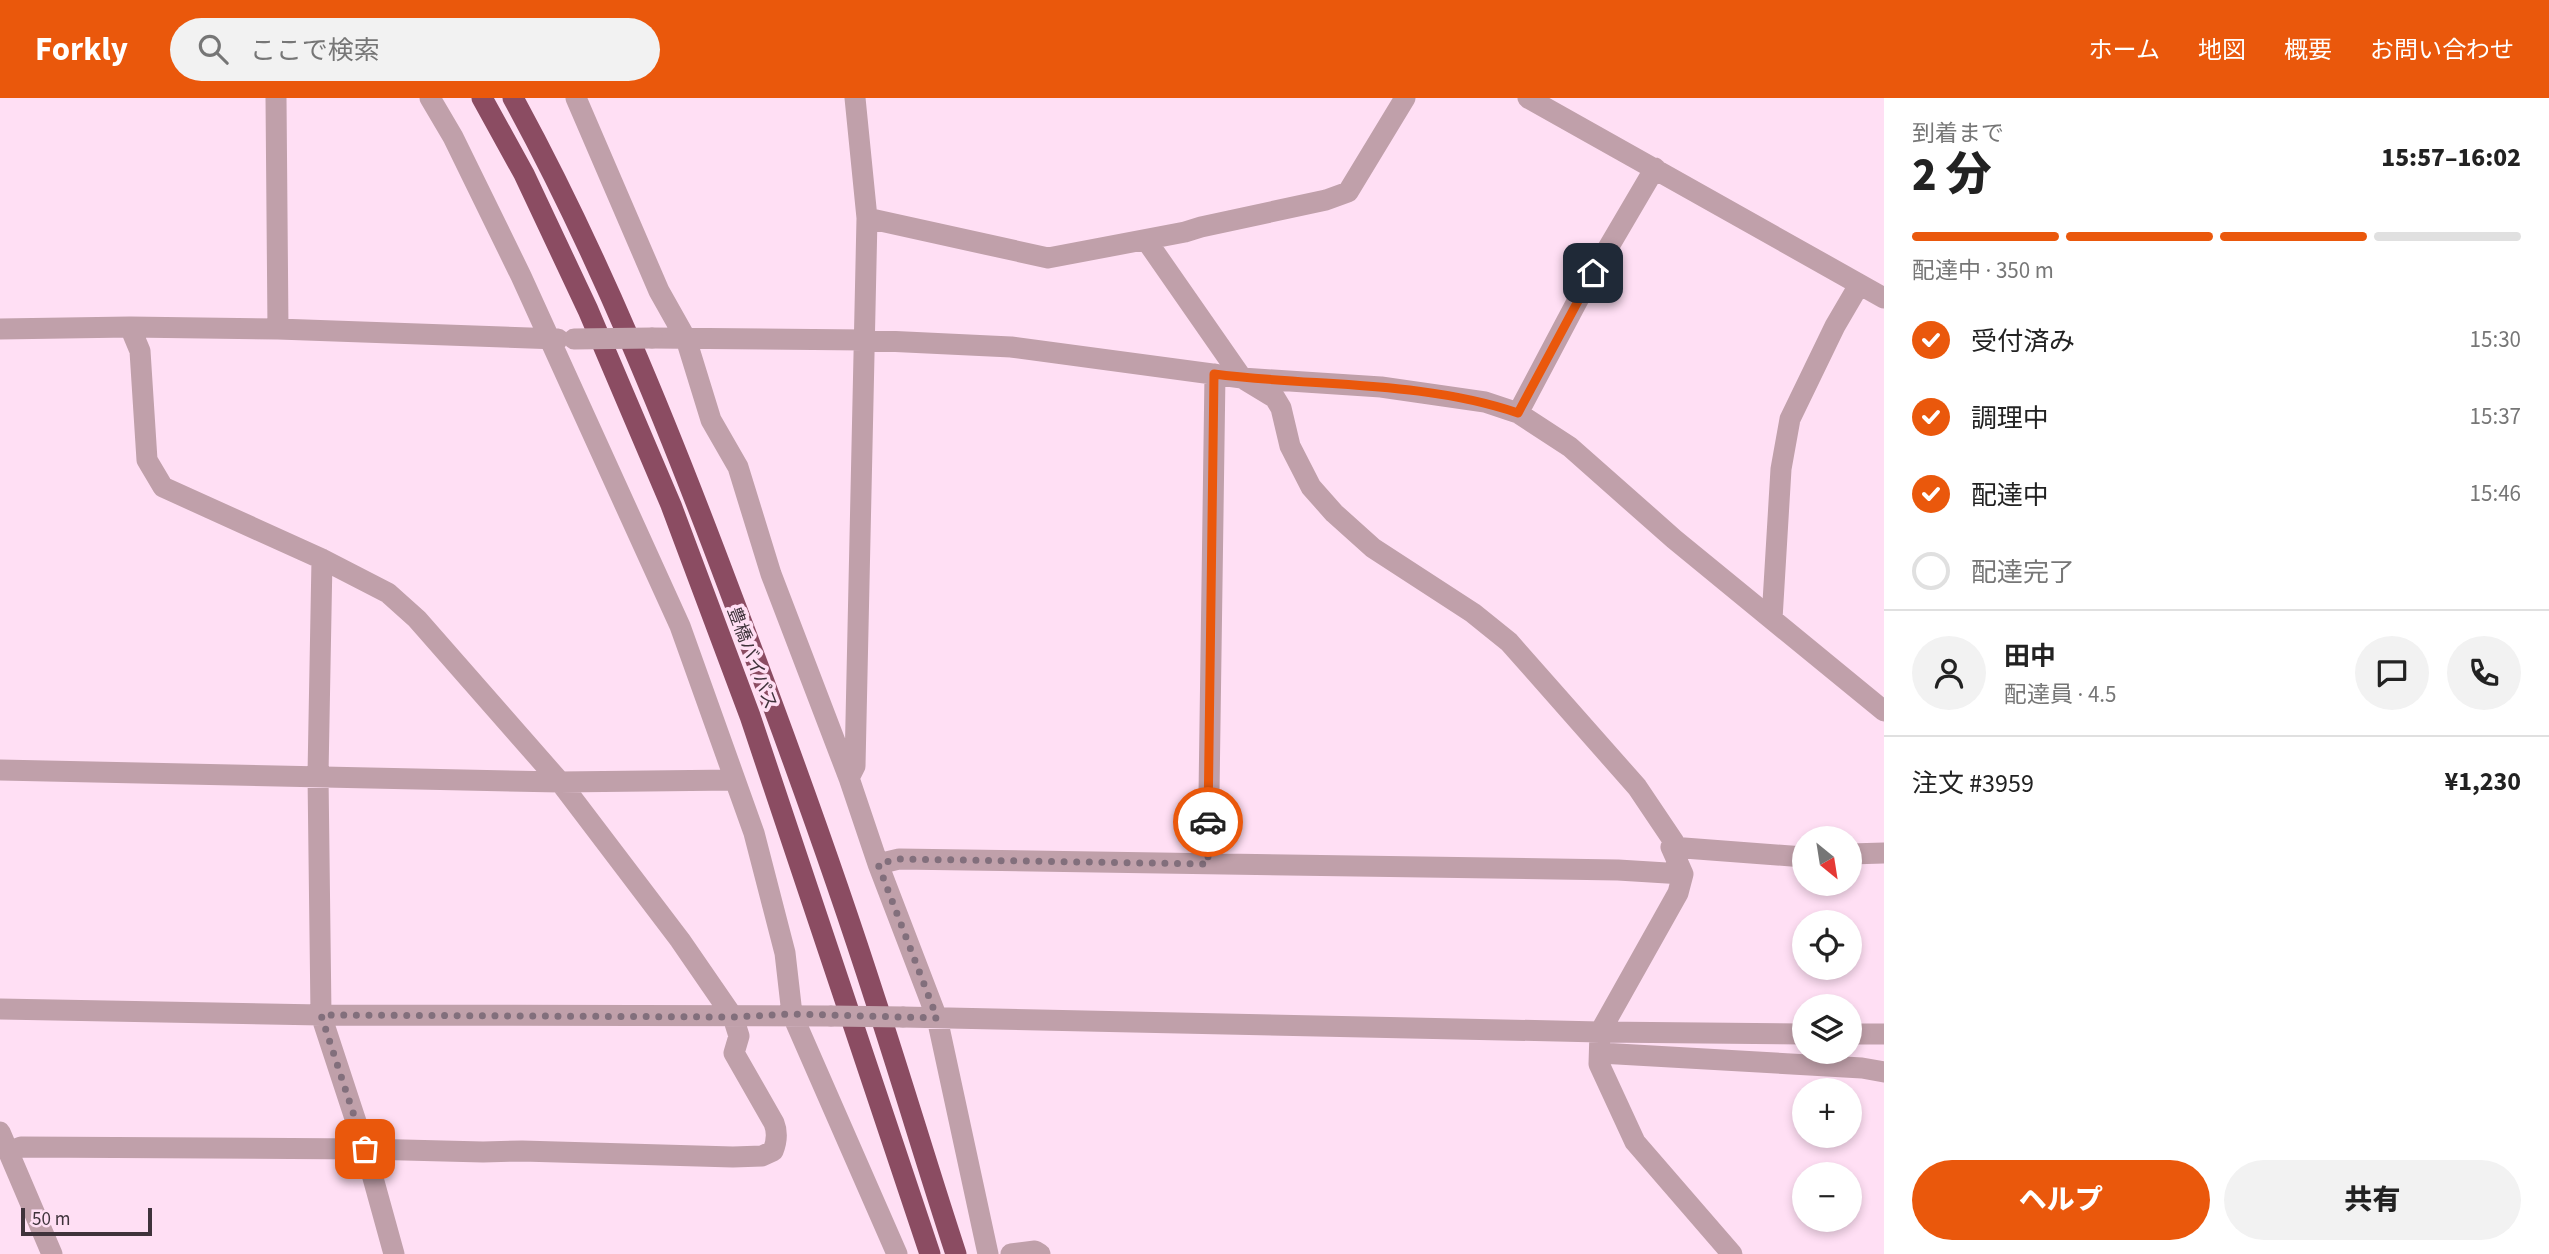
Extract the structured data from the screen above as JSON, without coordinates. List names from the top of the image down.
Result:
{
  "streets": {
    "highway": ["豊橋バイパス"]
  },
  "scale_bar": "50 m",
  "north": "bottom right",
  "page": {
    "header": "Forkly",
    "search": "ここで検索",
    "nav": [
      "ホーム",
      "地図",
      "概要",
      "お問い合わせ"
    ],
    "heading": ["2 分", "到着まで", "15:57–16:02"],
    "panel": [
      "田中",
      "配達員 · 4.5",
      "注文 #3959",
      "¥1,230"
    ],
    "bar": "配達中 · 350 m",
    "list": [
      ["受付済み", "15:30"],
      ["調理中", "15:37"],
      ["配達中", "15:46"],
      "配達完了"
    ],
    "map_buttons": ["+", "−"],
    "buttons": ["ヘルプ", "共有"],
    "scale": "50 m"
  }
}
